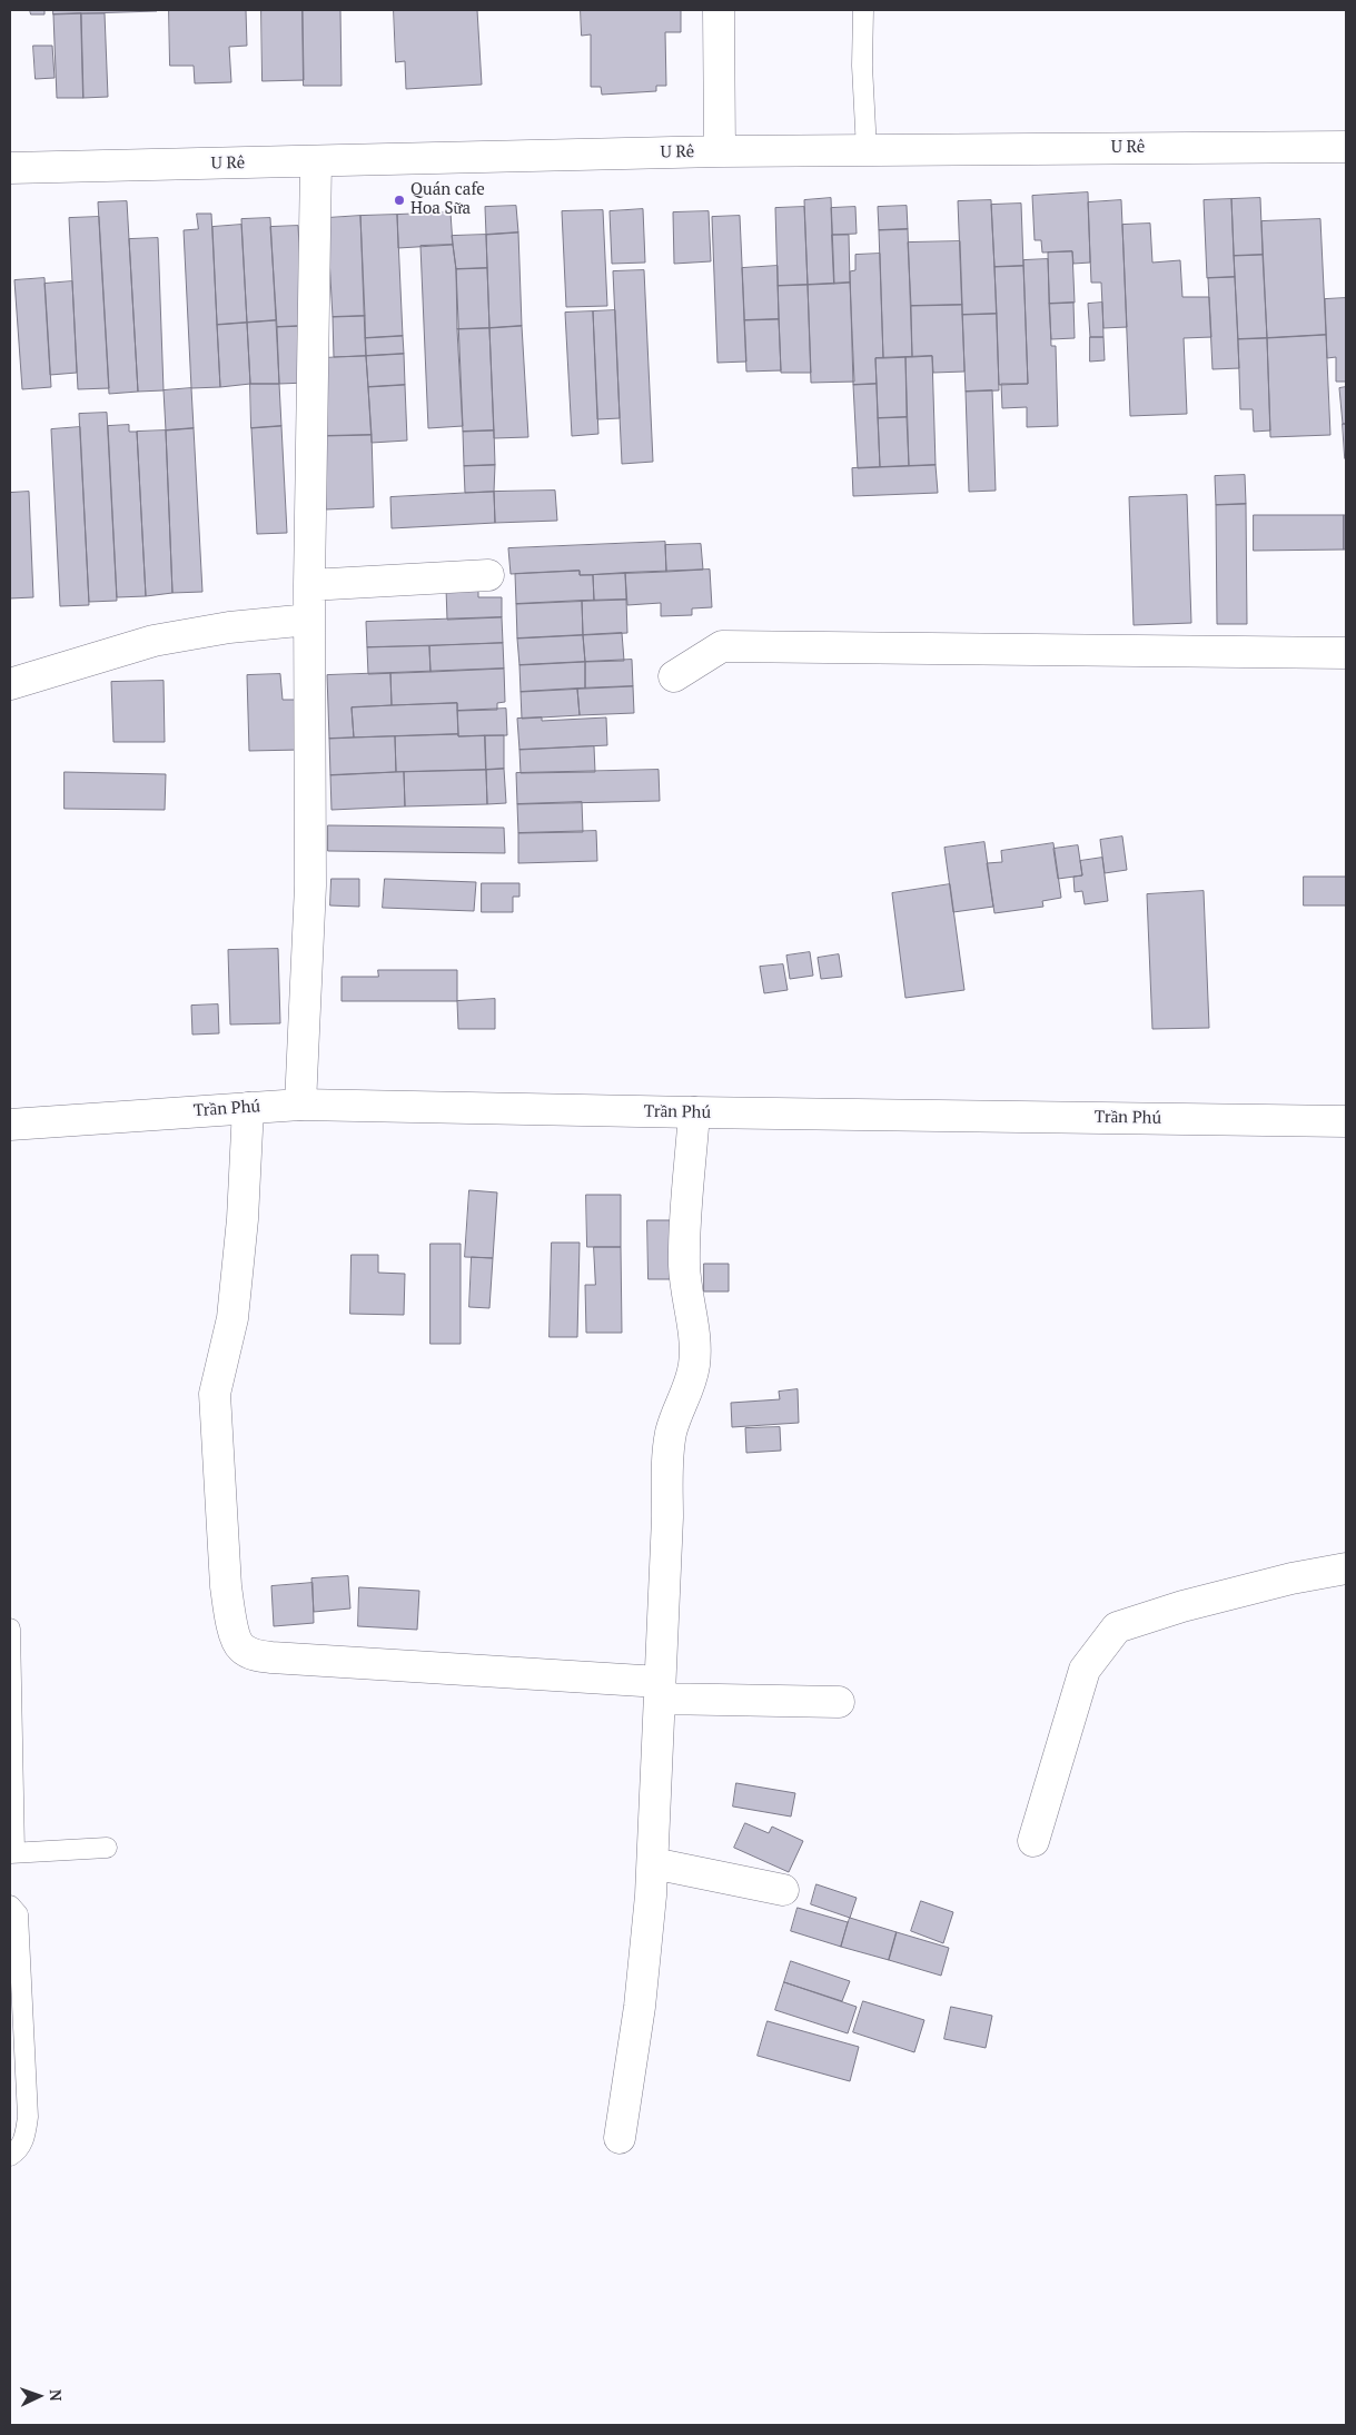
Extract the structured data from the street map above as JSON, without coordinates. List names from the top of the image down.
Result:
{
  "streets": {
    "street": ["U Rê", "Trần Phú"]
  },
  "places": ["Quán cafe Hoa Sữa"],
  "north": "right"
}
